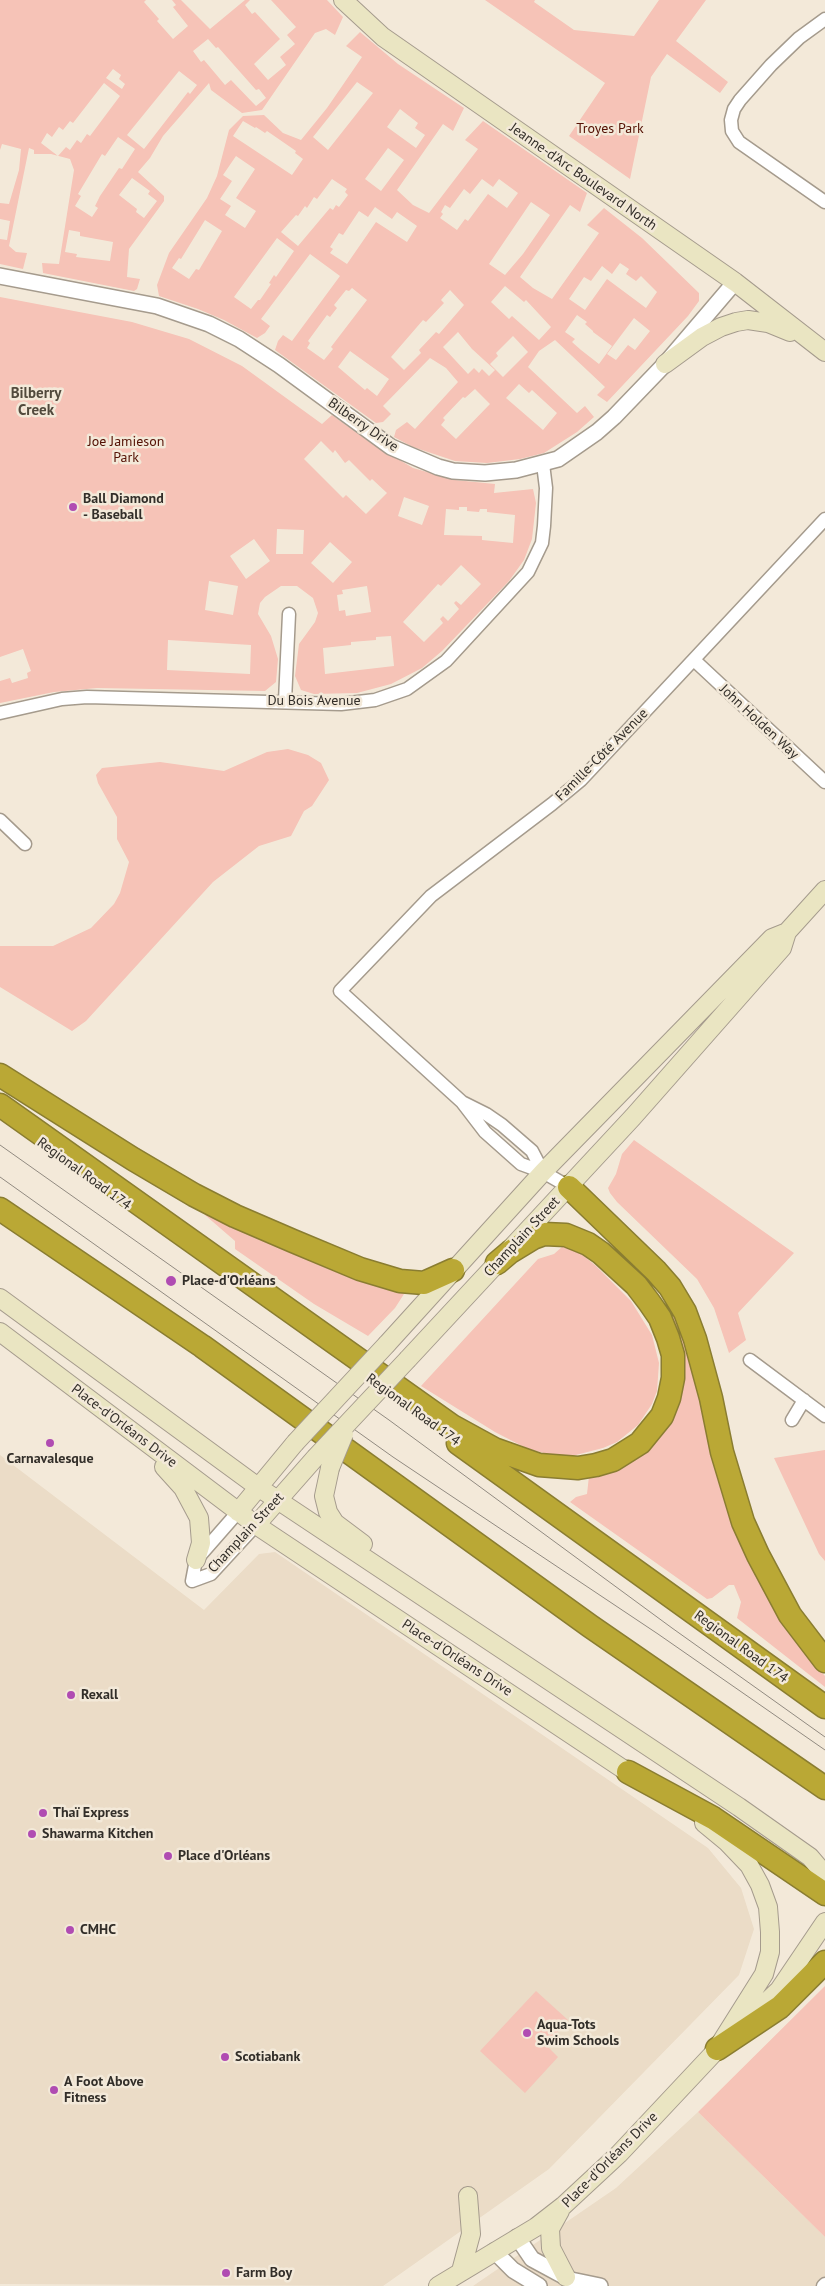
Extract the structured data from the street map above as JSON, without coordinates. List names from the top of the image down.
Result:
{
  "streets": {
    "highway": ["Regional Road 174"],
    "main road": ["Jeanne-d'Arc Boulevard North", "Champlain Street", "Place-d'Orléans Drive"],
    "street": [
      "Bilberry Drive",
      "Du Bois Avenue",
      "John Holden Way",
      "Famille-Côté Avenue"
    ]
  },
  "crossings": [
    ["Jeanne-d'Arc Boulevard North", "Bilberry Drive"],
    ["Bilberry Drive", "Du Bois Avenue"],
    ["John Holden Way", "Famille-Côté Avenue"],
    ["Famille-Côté Avenue", "Champlain Street"],
    ["Champlain Street", "Place-d'Orléans Drive"]
  ],
  "districts": ["Bilberry Creek"],
  "parks": ["Troyes Park", "Joe Jamieson Park"],
  "places": [
    "Ball Diamond - Baseball",
    "Place-d'Orléans",
    "Carnavalesque",
    "Rexall",
    "Thaï Express",
    "Shawarma Kitchen",
    "Place d'Orléans",
    "CMHC",
    "Aqua-Tots Swim Schools",
    "Scotiabank",
    "A Foot Above Fitness",
    "Farm Boy"
  ]
}
